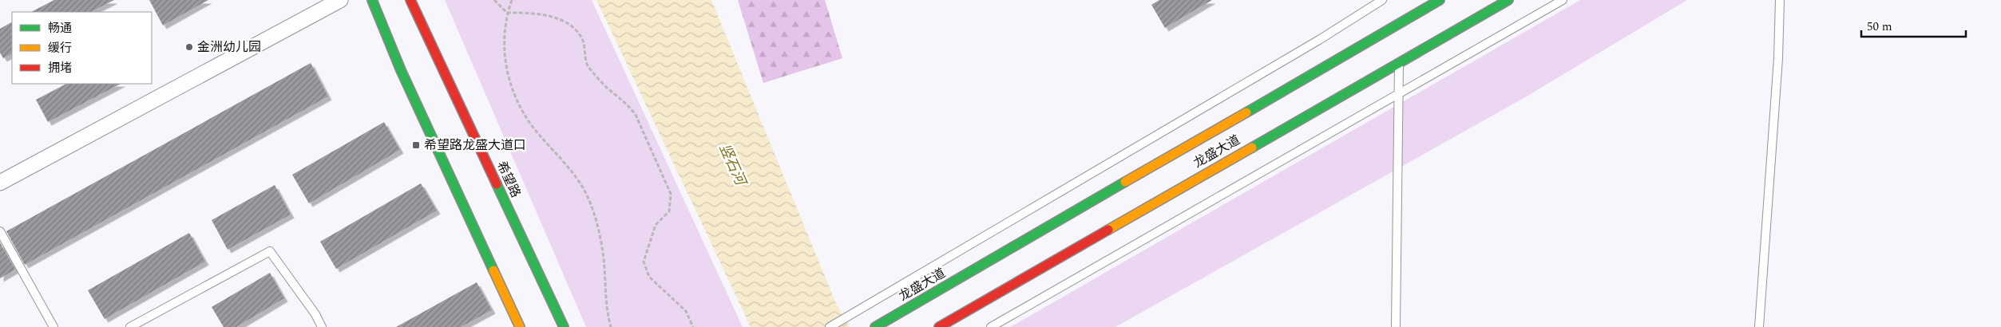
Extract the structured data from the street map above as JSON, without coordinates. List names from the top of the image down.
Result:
{
  "streets": {
    "main road": ["龙盛大道", "希望路"]
  },
  "water": ["竖石河"],
  "places": {
    "other": ["金洲幼儿园"],
    "transit": ["希望路龙盛大道口"]
  },
  "legend": ["畅通", "缓行", "拥堵"],
  "scale_bar": "50 m"
}
